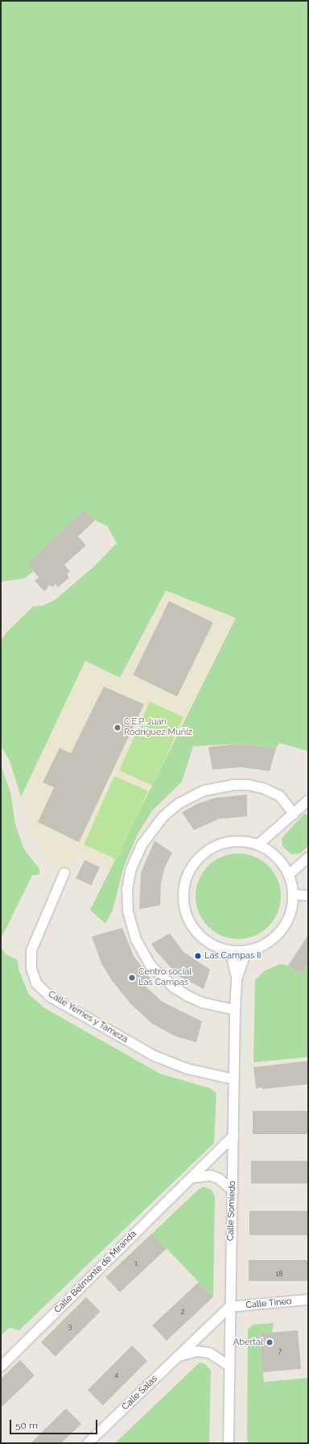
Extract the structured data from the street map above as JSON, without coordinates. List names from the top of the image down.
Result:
{
  "streets": {
    "street": [
      "Calle Yernes y Tameza",
      "Calle Somiedo",
      "Calle Belmonte de Miranda",
      "Calle Tineo",
      "Calle Salas"
    ]
  },
  "crossings": [
    ["Calle Yernes y Tameza", "Calle Somiedo"],
    ["Calle Somiedo", "Calle Belmonte de Miranda"],
    ["Calle Somiedo", "Calle Tineo"],
    ["Calle Somiedo", "Calle Salas"],
    ["Calle Tineo", "Calle Salas"]
  ],
  "places": [
    "C.E.P. Juan Rodríguez Muñiz",
    "Las Campas II",
    "Centro social Las Campas",
    "Abertal"
  ],
  "house_numbers": [
    "1",
    "18",
    "2",
    "3",
    "7",
    "4"
  ],
  "scale_bar": "50 m"
}
